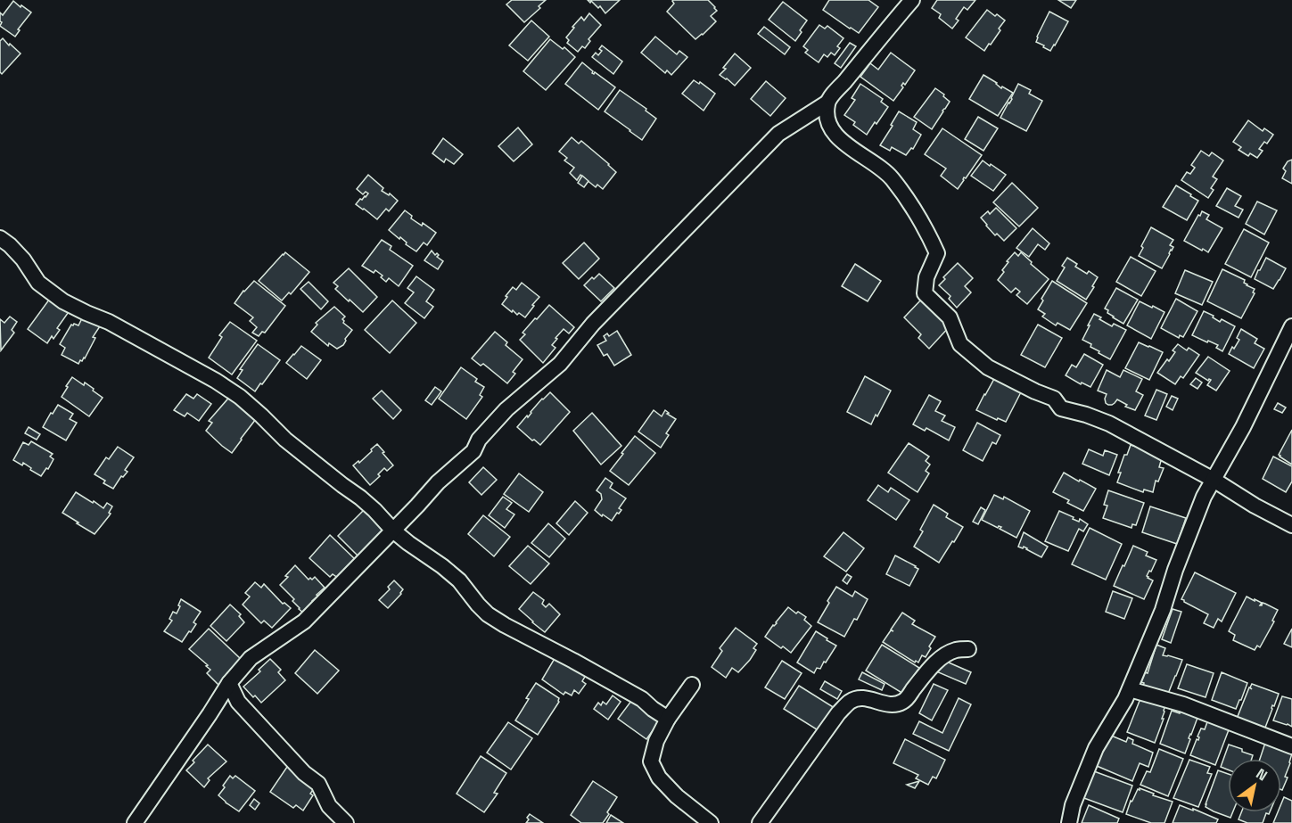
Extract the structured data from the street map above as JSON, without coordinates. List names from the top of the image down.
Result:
{
  "north": "top right"
}
